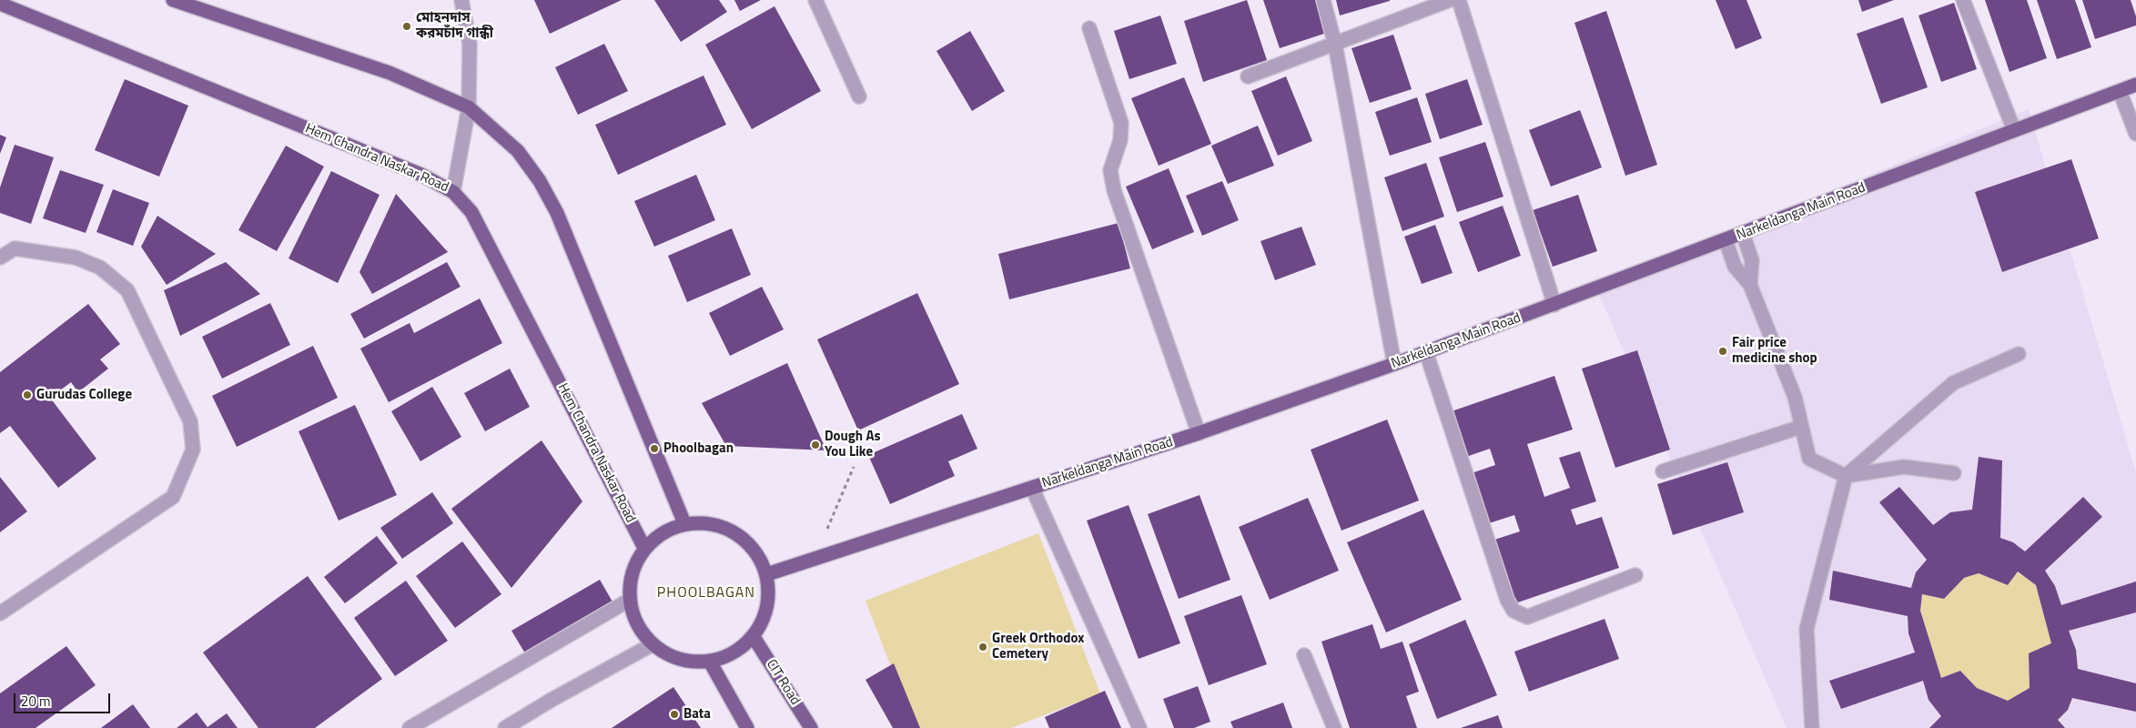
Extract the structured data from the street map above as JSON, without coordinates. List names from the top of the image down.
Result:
{
  "streets": {
    "main road": ["Hem Chandra Naskar Road", "Narkeldanga Main Road", "CIT Road"]
  },
  "crossings": [
    ["Hem Chandra Naskar Road", "Narkeldanga Main Road"],
    ["Hem Chandra Naskar Road", "CIT Road"],
    ["Narkeldanga Main Road", "CIT Road"]
  ],
  "districts": ["PHOOLBAGAN"],
  "places": [
    "মোহনদাস করমচাঁদ গান্ধী",
    "Fair price medicine shop",
    "Gurudas College",
    "Dough As You Like",
    "Phoolbagan",
    "Greek Orthodox Cemetery",
    "Bata"
  ],
  "scale_bar": "20 m"
}
